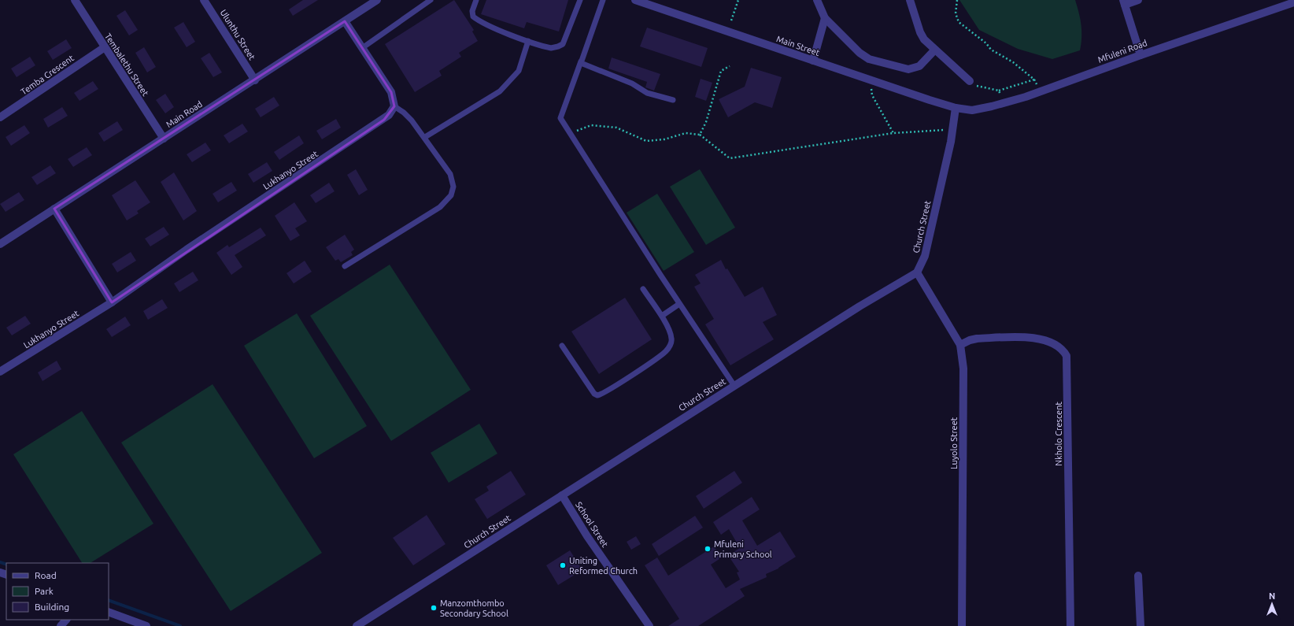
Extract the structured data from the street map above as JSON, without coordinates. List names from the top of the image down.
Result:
{
  "streets": {
    "street": [
      "Ulunthu Street",
      "Main Street",
      "Mfuleni Road",
      "Tembalethu Street",
      "Temba Crescent",
      "Main Road",
      "Lukhanyo Street",
      "Church Street",
      "Nkholo Crescent",
      "Luyolo Street",
      "School Street"
    ]
  },
  "crossings": [
    ["Ulunthu Street", "Main Road"],
    ["Main Street", "Mfuleni Road"],
    ["Main Street", "Church Street"],
    ["Mfuleni Road", "Church Street"],
    ["Tembalethu Street", "Temba Crescent"],
    ["Tembalethu Street", "Main Road"],
    ["Church Street", "Luyolo Street"],
    ["Church Street", "School Street"],
    ["Nkholo Crescent", "Luyolo Street"]
  ],
  "places": ["Mfuleni Primary School", "Uniting Reformed Church", "Manzomthombo Secondary School"],
  "legend": ["Road", "Park", "Building"],
  "north": "top"
}
